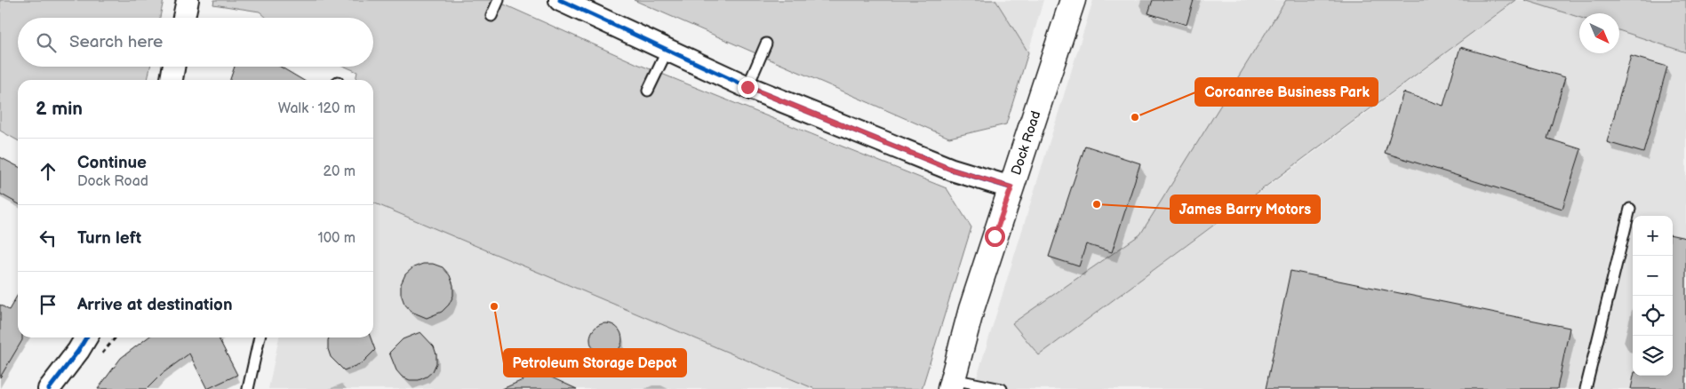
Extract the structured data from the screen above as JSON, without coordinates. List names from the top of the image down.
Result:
{
  "streets": {
    "main road": ["Dock Road"]
  },
  "places": ["Corcanree Business Park", "James Barry Motors", "Petroleum Storage Depot"],
  "north": "bottom right",
  "page": {
    "search": "Search here",
    "heading": ["2 min", "Walk · 120 m"],
    "list": [
      ["Continue", "Dock Road", "20 m"],
      ["Turn left", "100 m"],
      "Arrive at destination"
    ],
    "map_buttons": ["+", "−"]
  }
}
